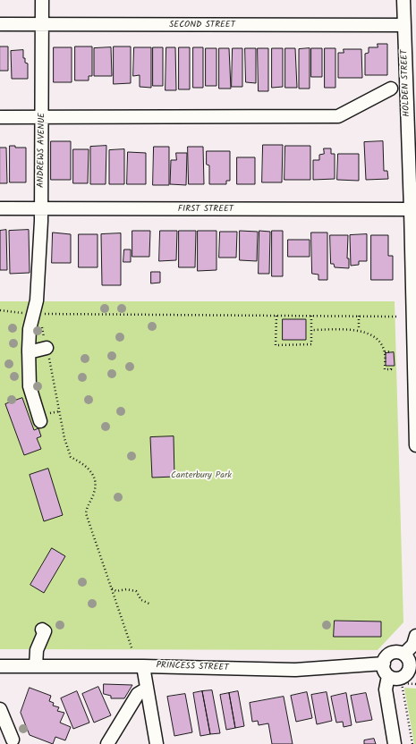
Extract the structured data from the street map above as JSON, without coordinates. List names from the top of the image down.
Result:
{
  "streets": {
    "street": [
      "SECOND STREET",
      "HOLDEN STREET",
      "ANDREWS AVENUE",
      "FIRST STREET",
      "PRINCESS STREET"
    ]
  },
  "crossings": [
    ["SECOND STREET", "HOLDEN STREET"],
    ["SECOND STREET", "ANDREWS AVENUE"],
    ["HOLDEN STREET", "FIRST STREET"],
    ["ANDREWS AVENUE", "FIRST STREET"]
  ],
  "parks": ["Canterbury Park"]
}
